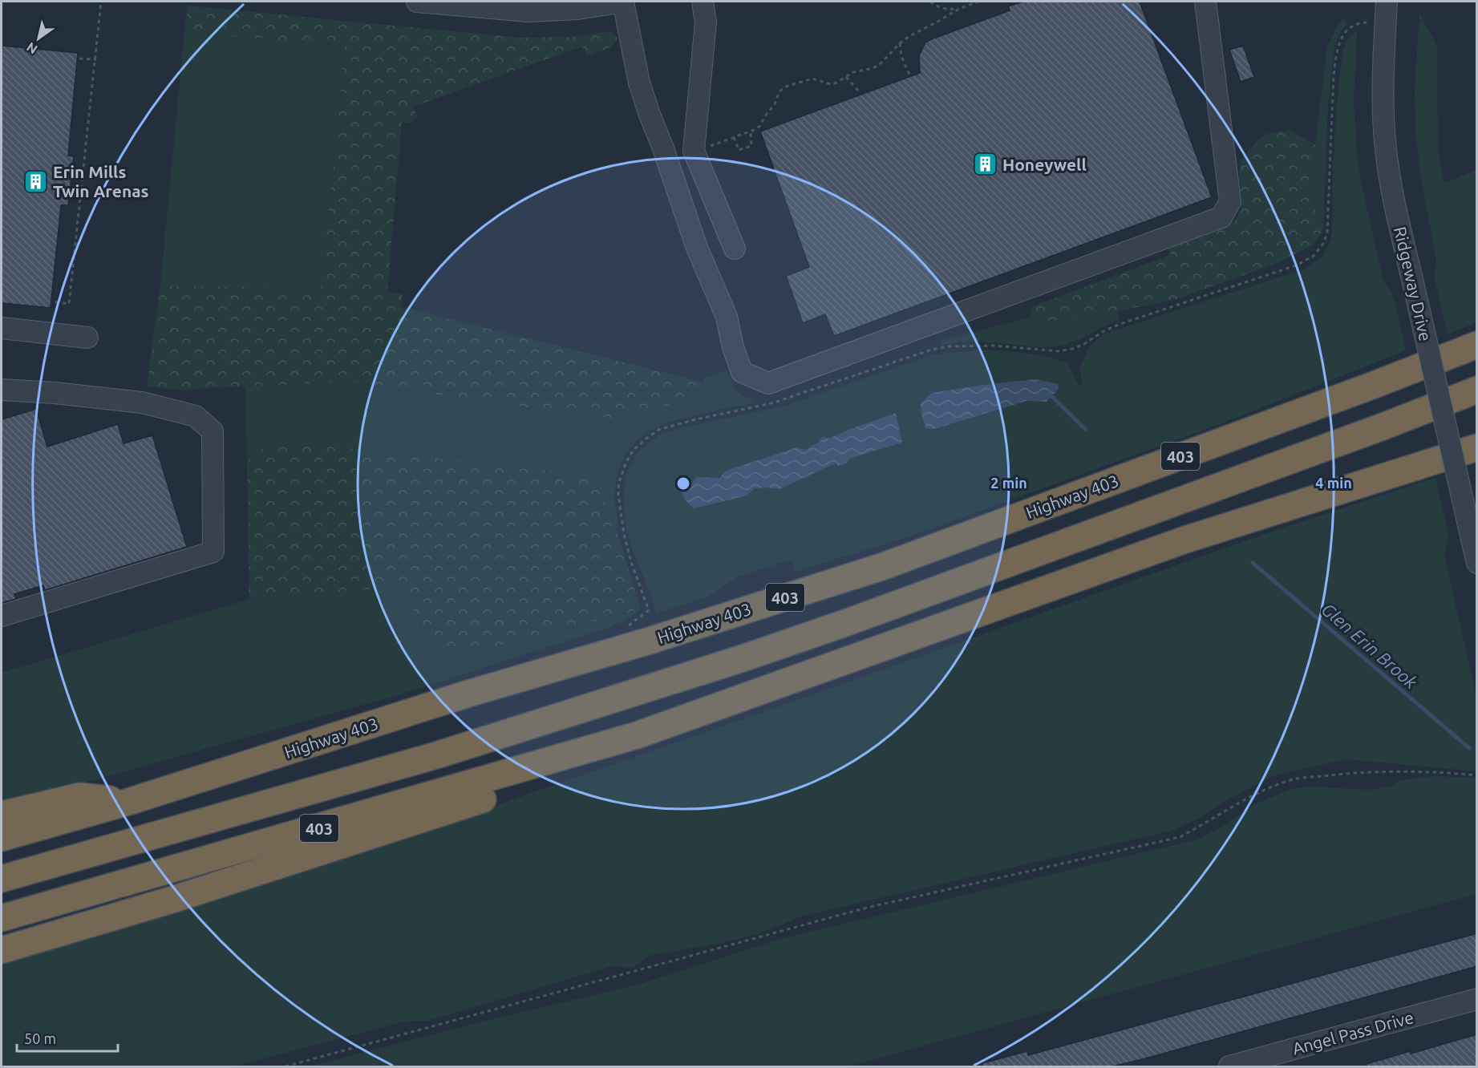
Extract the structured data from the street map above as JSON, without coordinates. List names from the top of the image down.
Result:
{
  "streets": {
    "highway": ["403", "Highway 403"],
    "street": ["Ridgeway Drive", "Angel Pass Drive"]
  },
  "water": ["Glen Erin Brook"],
  "places": {
    "building": ["Honeywell", "Erin Mills Twin Arenas"]
  },
  "scale_bar": "50 m",
  "north": "bottom left",
  "rings": ["2 min", "4 min"]
}
